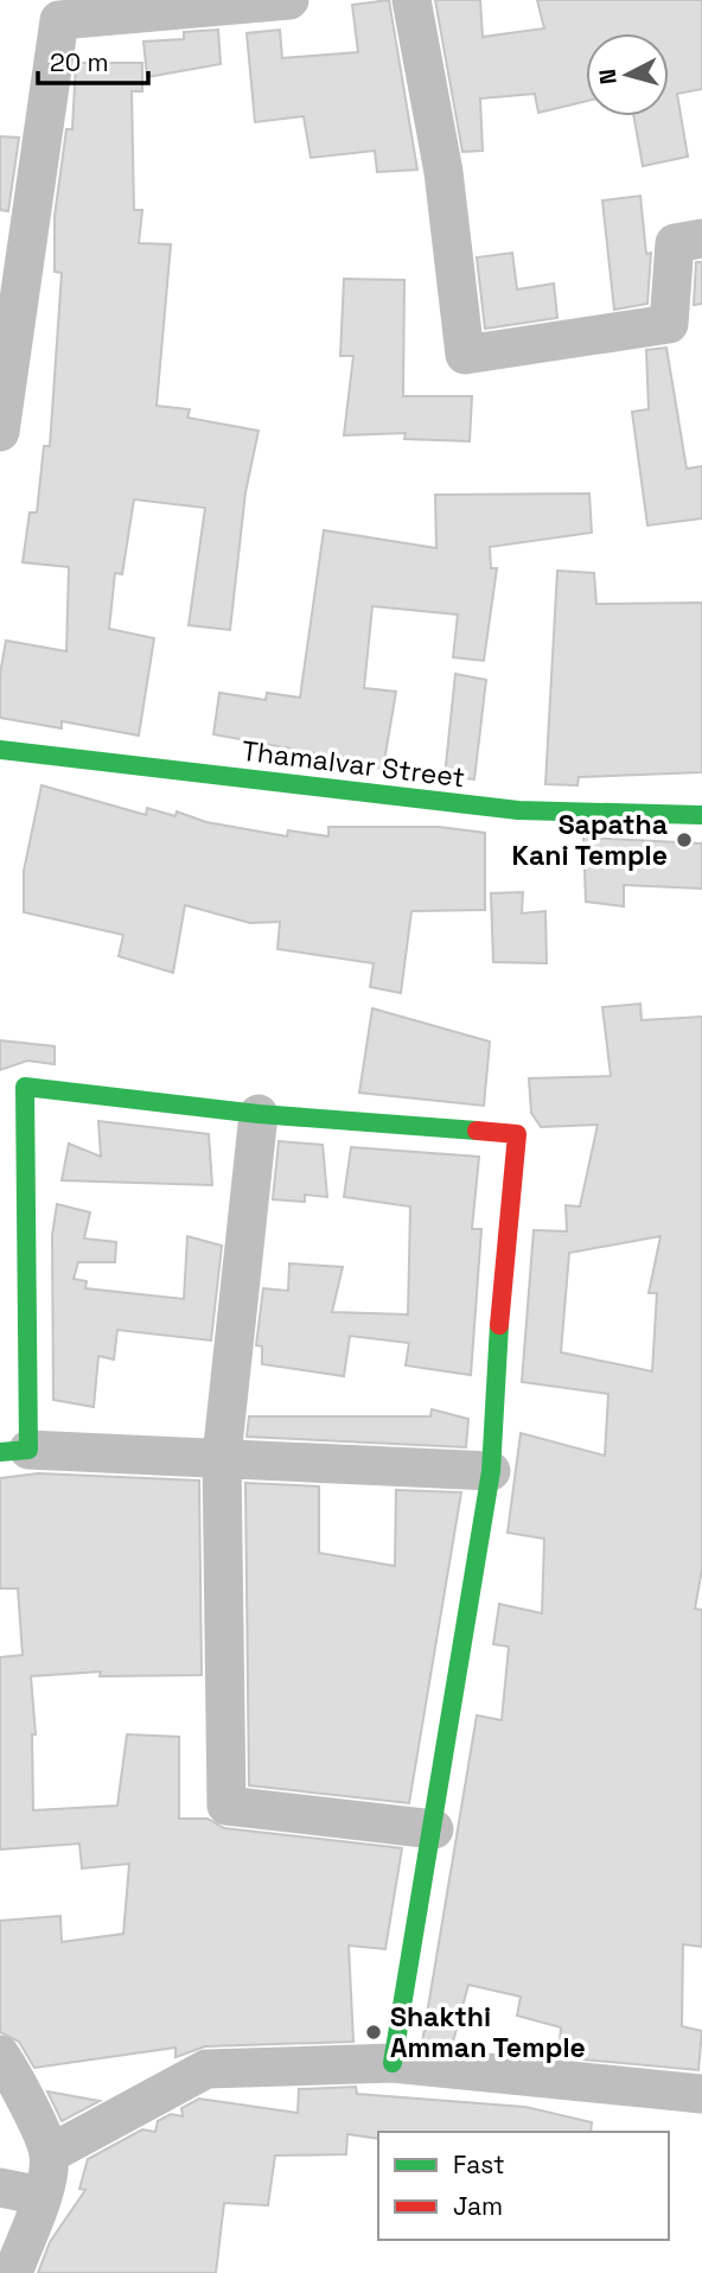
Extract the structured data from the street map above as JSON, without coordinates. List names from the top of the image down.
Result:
{
  "streets": {
    "street": ["Thamalvar Street"]
  },
  "places": ["Sapatha Kani Temple", "Shakthi Amman Temple"],
  "legend": ["Fast", "Jam"],
  "scale_bar": "20 m",
  "north": "left"
}
